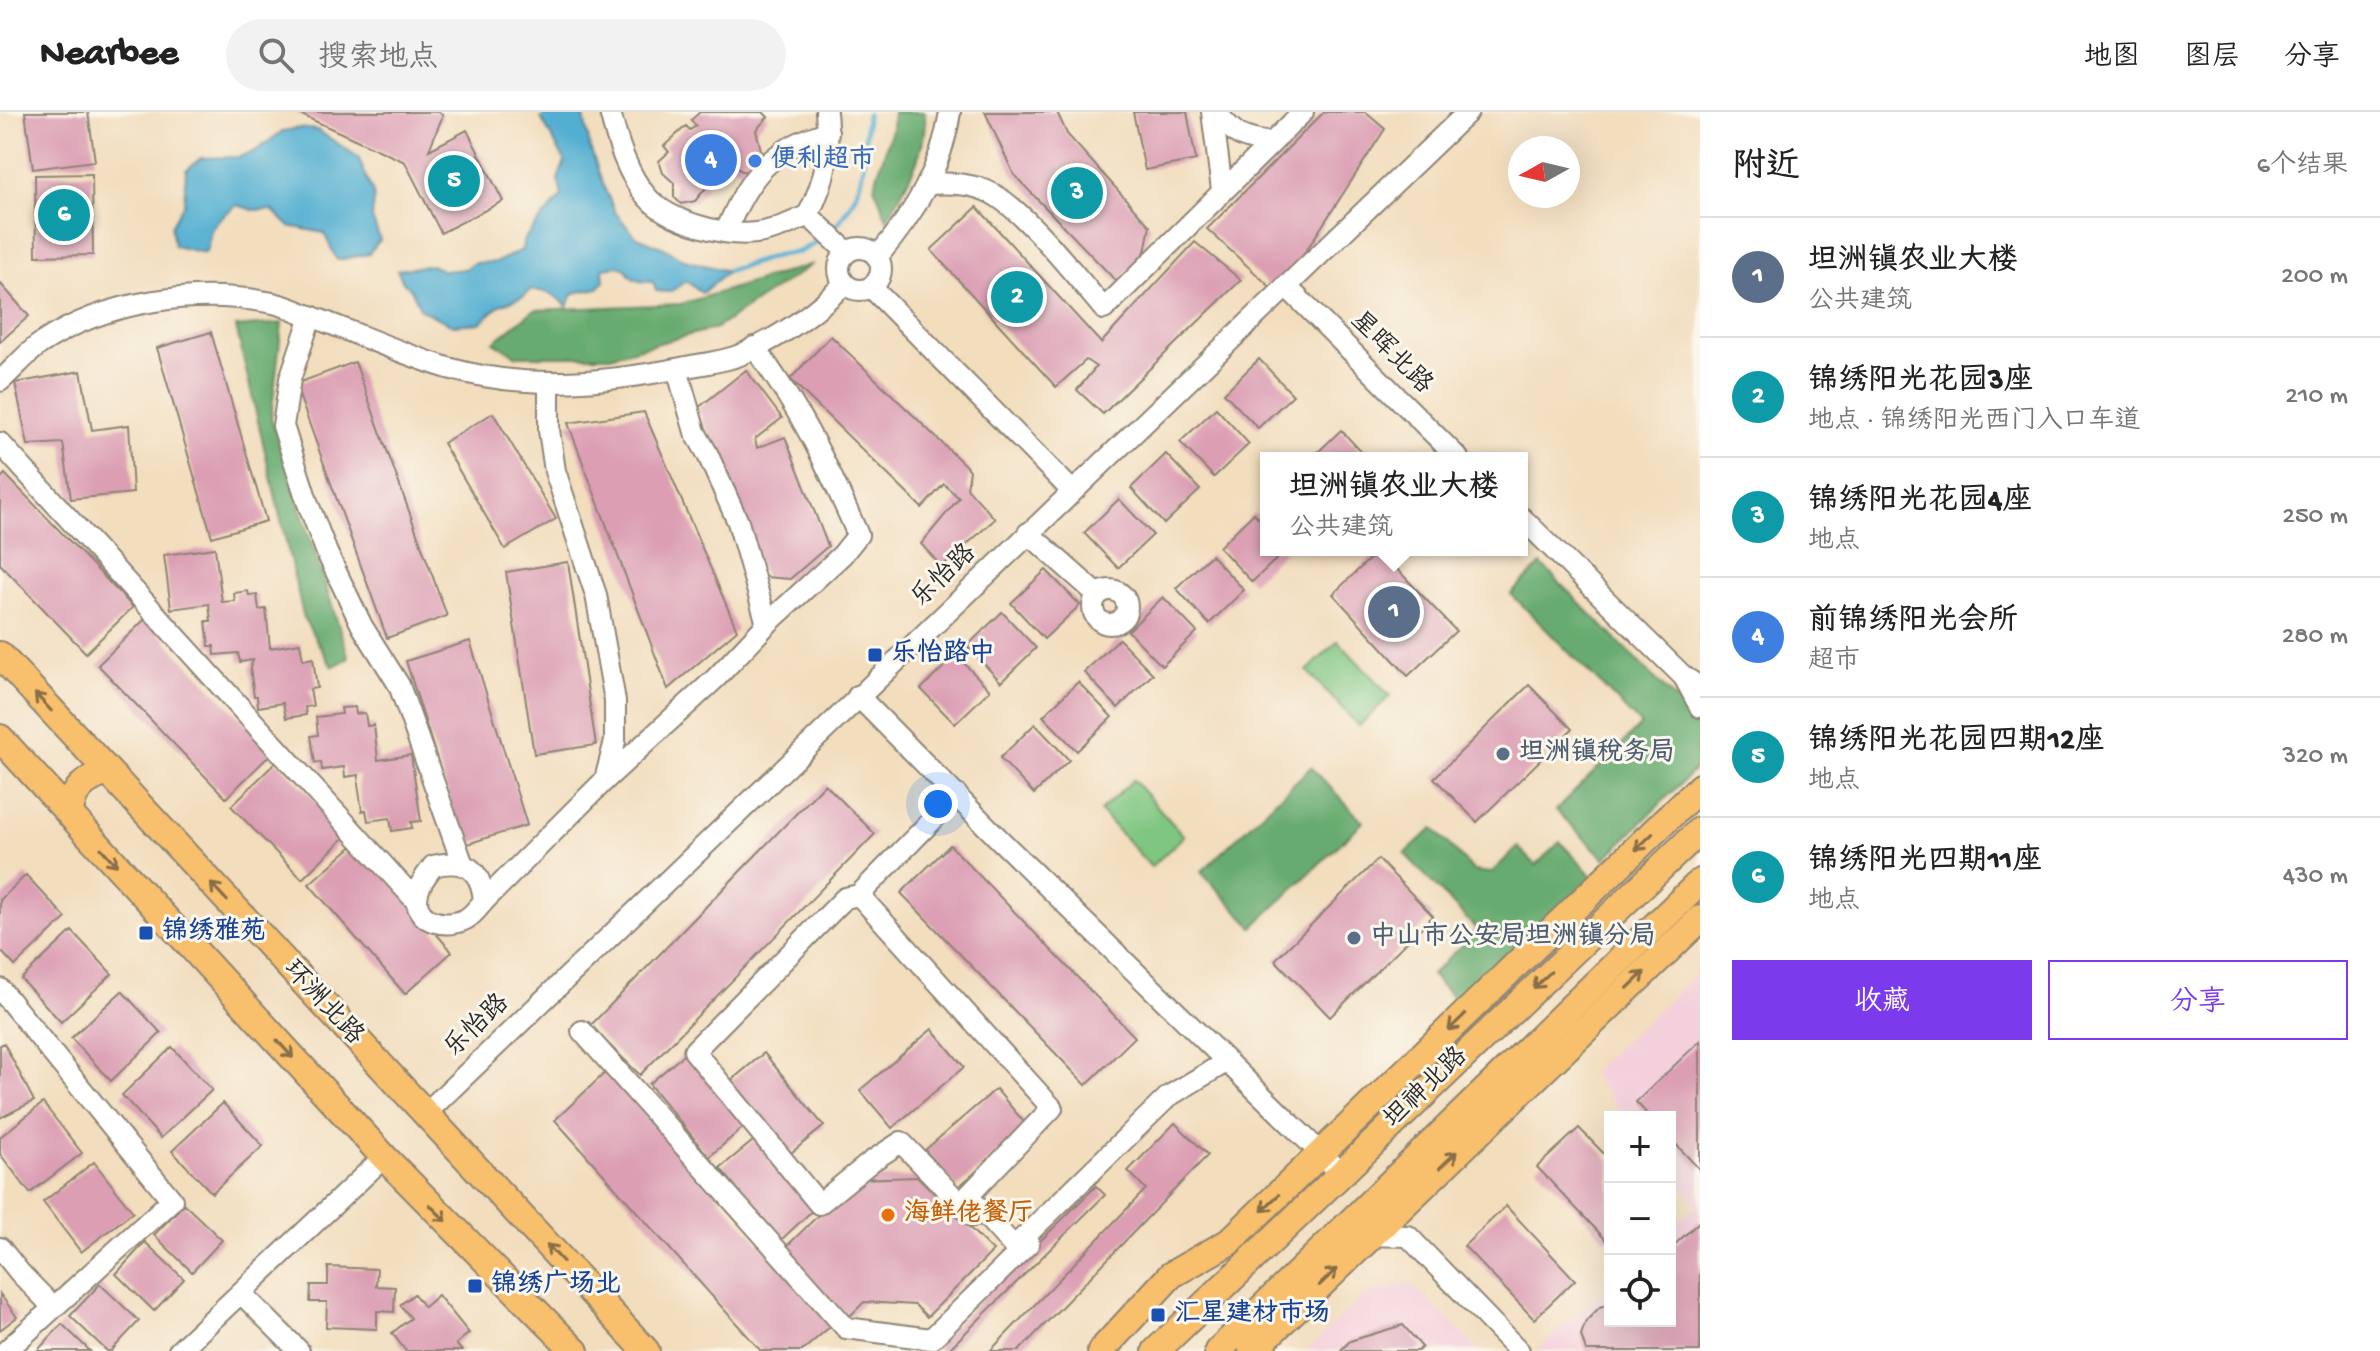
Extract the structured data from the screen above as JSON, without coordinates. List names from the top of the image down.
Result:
{
  "streets": {
    "main road": ["环洲北路", "坦神北路"],
    "street": ["星晖北路", "乐怡路"]
  },
  "crossings": [
    ["星晖北路", "乐怡路"],
    ["乐怡路", "环洲北路"]
  ],
  "places": {
    "other": [
      "便利超市",
      "坦洲镇税务局",
      "中山市公安局坦洲镇分局",
      "海鲜佬餐厅"
    ],
    "transit": [
      "乐怡路中",
      "锦绣雅苑",
      "锦绣广场北",
      "汇星建材市场"
    ]
  },
  "north": "left",
  "page": {
    "header": "Nearbee",
    "search": "搜索地点",
    "nav": ["地图", "图层", "分享"],
    "heading": ["附近", "6个结果"],
    "pins": [
      "4",
      "5",
      "3",
      "6",
      "2",
      "1"
    ],
    "list": [
      {
        "mark": "1",
        "name": "坦洲镇农业大楼",
        "note": "公共建筑",
        "value": "200 m"
      },
      {
        "mark": "2",
        "name": "锦绣阳光花园3座",
        "note": "地点 · 锦绣阳光西门入口车道",
        "value": "210 m"
      },
      {
        "mark": "3",
        "name": "锦绣阳光花园4座",
        "note": "地点",
        "value": "250 m"
      },
      {
        "mark": "4",
        "name": "前锦绣阳光会所",
        "note": "超市",
        "value": "280 m"
      },
      {
        "mark": "5",
        "name": "锦绣阳光花园四期12座",
        "note": "地点",
        "value": "320 m"
      },
      {
        "mark": "6",
        "name": "锦绣阳光四期11座",
        "note": "地点",
        "value": "430 m"
      }
    ],
    "popup": ["坦洲镇农业大楼", "公共建筑"],
    "buttons": ["收藏", "分享"],
    "map_buttons": ["+", "−"]
  }
}
